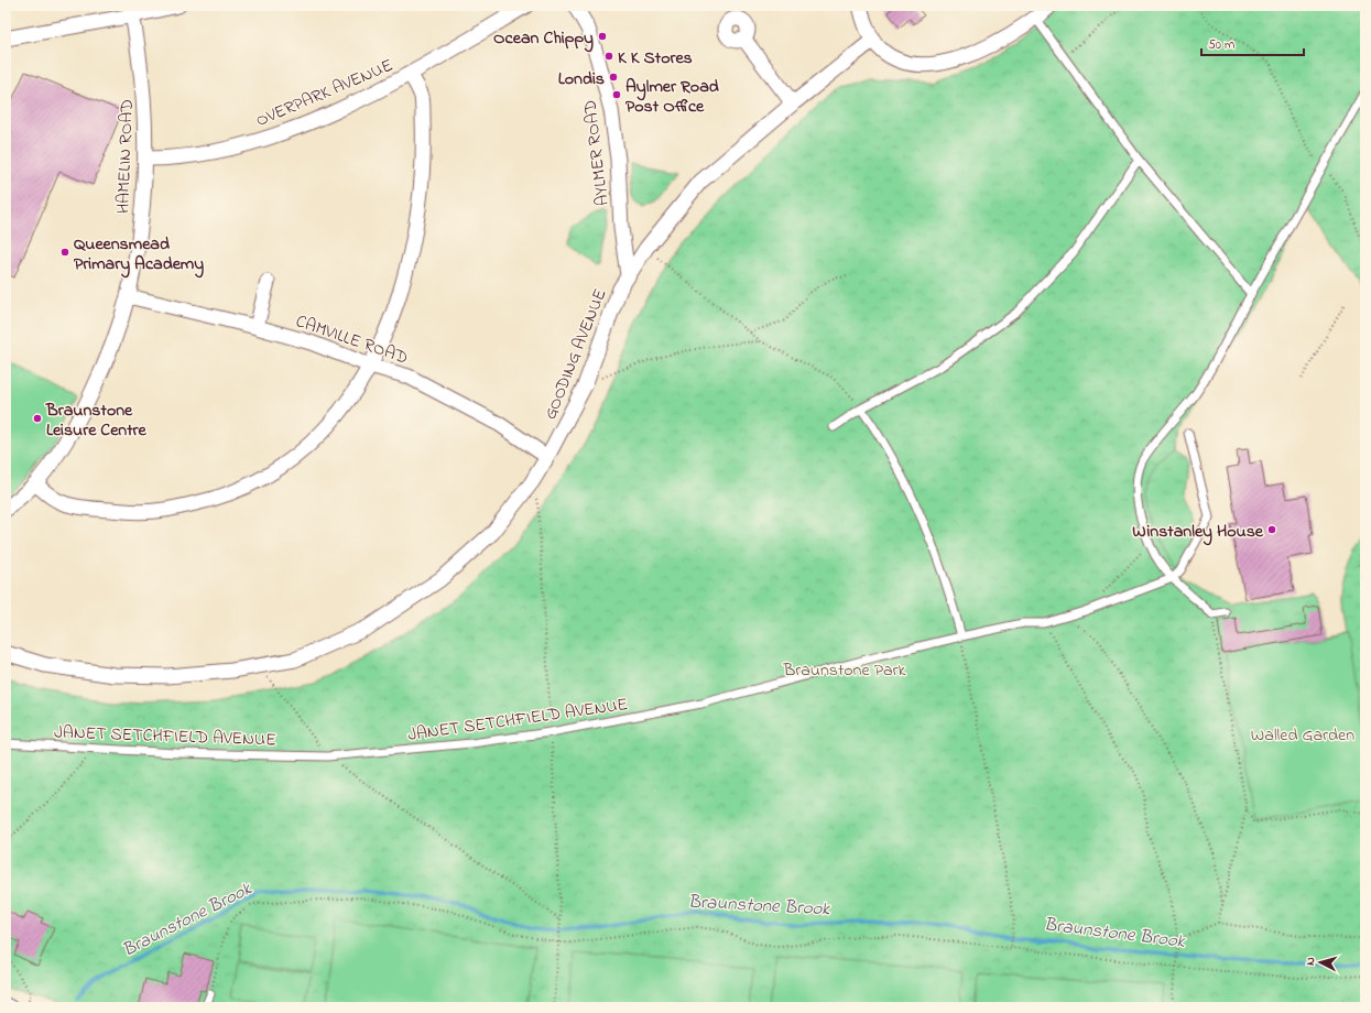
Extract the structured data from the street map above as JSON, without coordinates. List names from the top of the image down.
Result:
{
  "streets": {
    "street": [
      "OVERPARK AVENUE",
      "AYLMER ROAD",
      "HAMELIN ROAD",
      "CAMVILLE ROAD",
      "GOODING AVENUE"
    ],
    "lane": ["JANET SETCHFIELD AVENUE"]
  },
  "crossings": [
    ["OVERPARK AVENUE", "HAMELIN ROAD"],
    ["AYLMER ROAD", "GOODING AVENUE"],
    ["HAMELIN ROAD", "CAMVILLE ROAD"],
    ["CAMVILLE ROAD", "GOODING AVENUE"]
  ],
  "water": ["Braunstone Brook"],
  "parks": ["Braunstone Park", "Walled Garden"],
  "places": [
    "Ocean Chippy",
    "K K Stores",
    "Londis",
    "Aylmer Road Post Office",
    "Queensmead Primary Academy",
    "Braunstone Leisure Centre",
    "Winstanley House"
  ],
  "scale_bar": "50 m",
  "north": "left"
}
